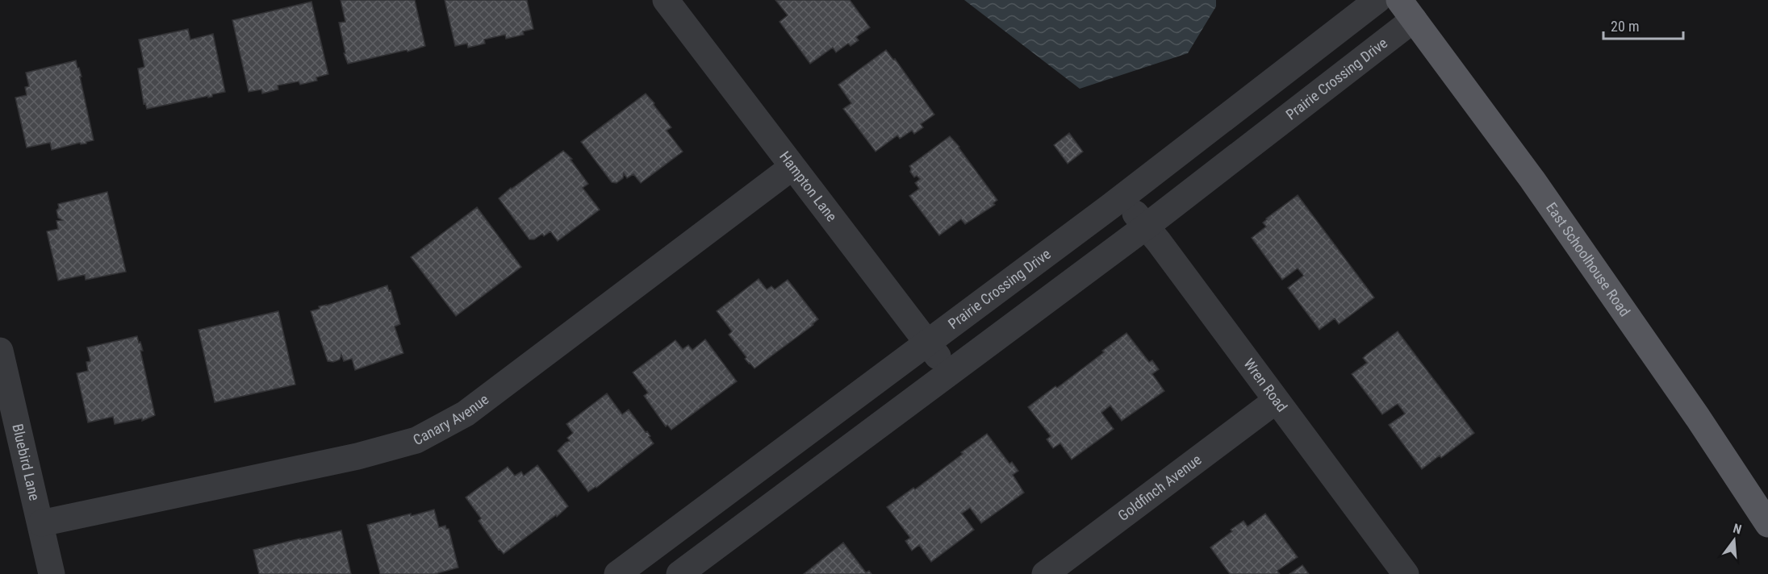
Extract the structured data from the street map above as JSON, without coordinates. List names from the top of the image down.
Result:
{
  "streets": {
    "main road": ["East Schoolhouse Road"],
    "street": [
      "Prairie Crossing Drive",
      "Hampton Lane",
      "Wren Road",
      "Canary Avenue",
      "Bluebird Lane",
      "Goldfinch Avenue"
    ]
  },
  "crossings": [
    ["Prairie Crossing Drive", "Hampton Lane"],
    ["Prairie Crossing Drive", "East Schoolhouse Road"],
    ["Prairie Crossing Drive", "Wren Road"],
    ["Hampton Lane", "Canary Avenue"],
    ["Wren Road", "Goldfinch Avenue"],
    ["Canary Avenue", "Bluebird Lane"]
  ],
  "scale_bar": "20 m",
  "north": "top"
}
